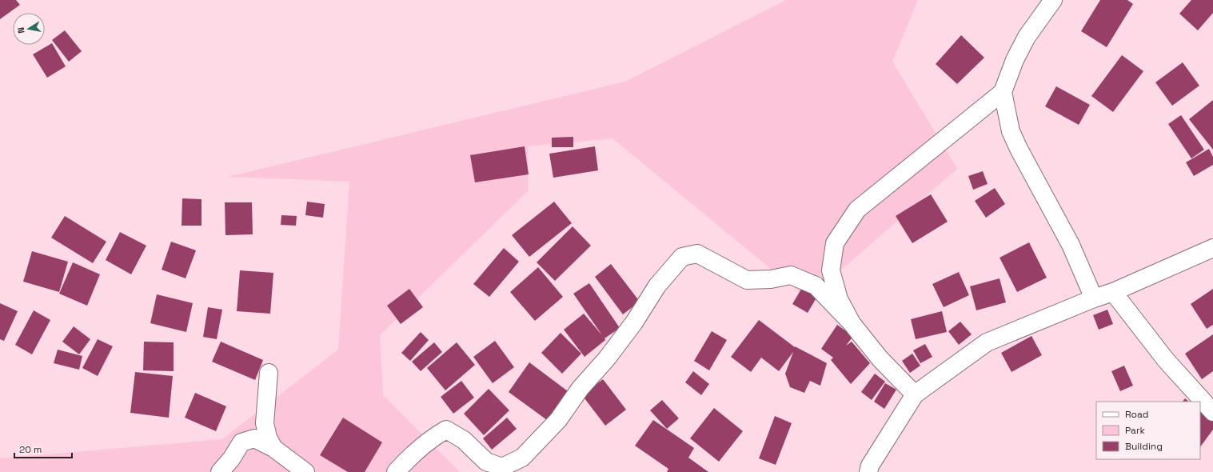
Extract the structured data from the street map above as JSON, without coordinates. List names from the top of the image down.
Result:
{
  "legend": ["Road", "Park", "Building"],
  "scale_bar": "20 m",
  "north": "left"
}
